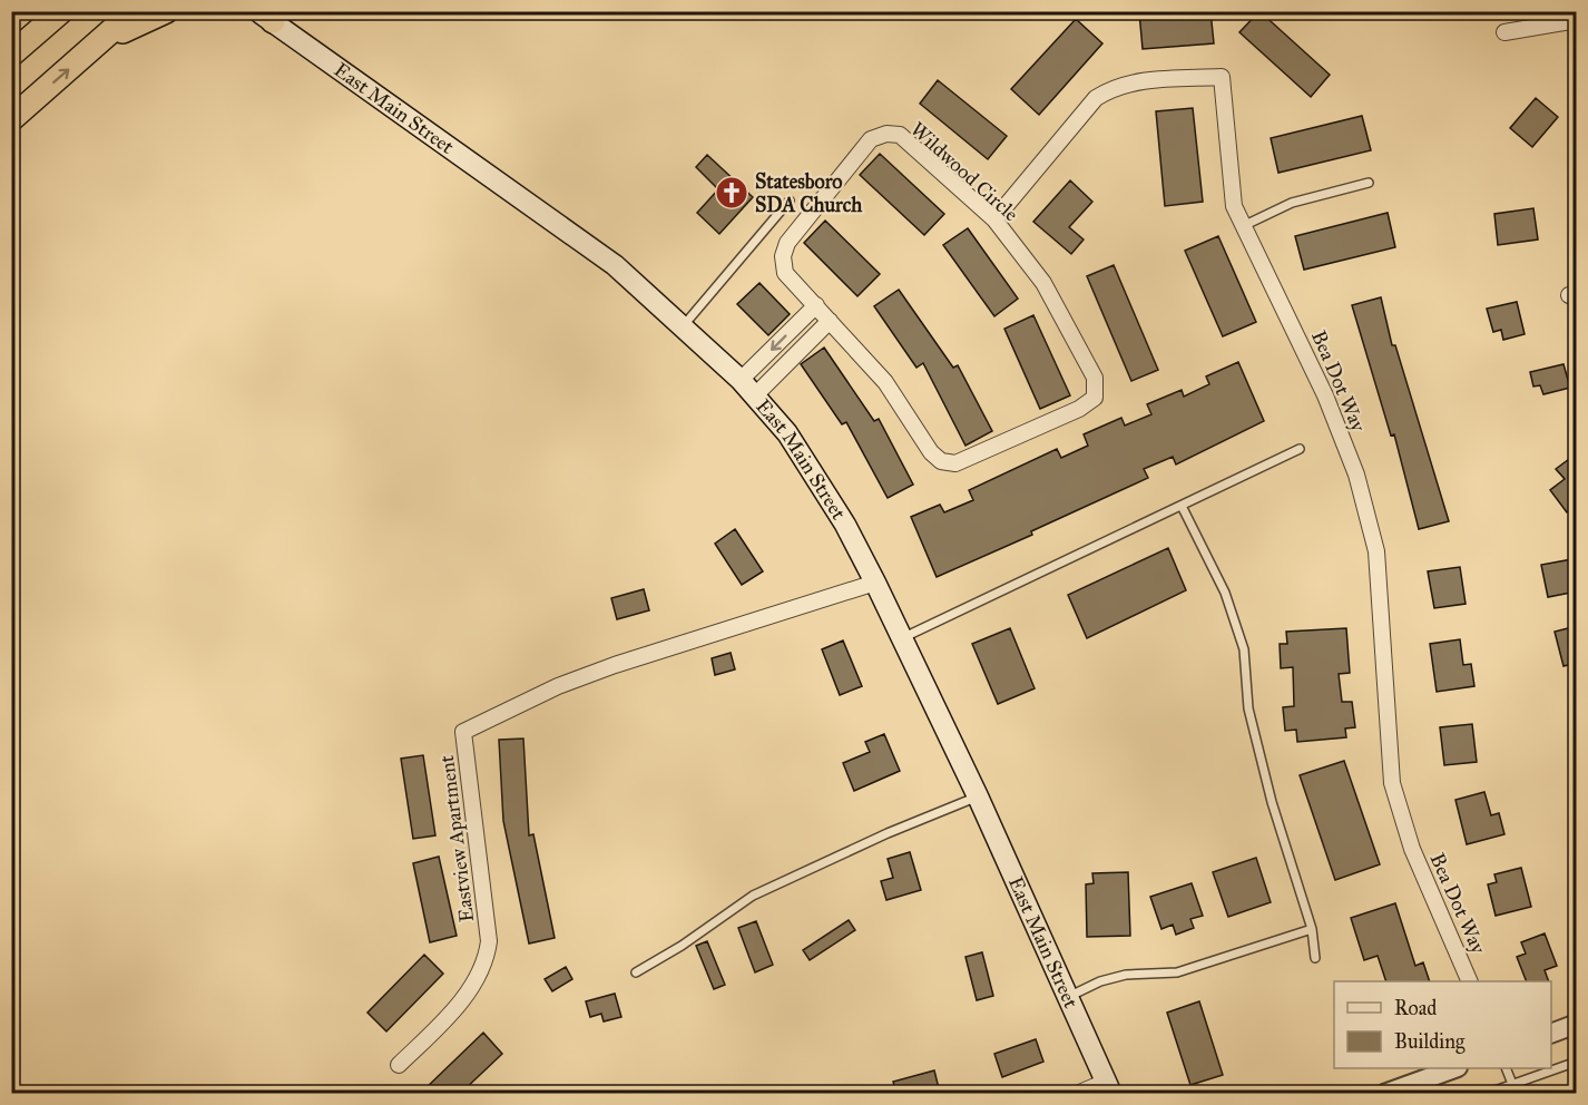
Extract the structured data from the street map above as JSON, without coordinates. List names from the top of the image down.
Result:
{
  "streets": {
    "main road": ["East Main Street"],
    "street": ["Wildwood Circle", "Bea Dot Way", "Eastview Apartment"]
  },
  "crossings": [
    ["East Main Street", "Eastview Apartment"],
    ["Wildwood Circle", "Bea Dot Way"]
  ],
  "places": {
    "church": ["Statesboro SDA Church"]
  },
  "legend": ["Road", "Building"]
}
